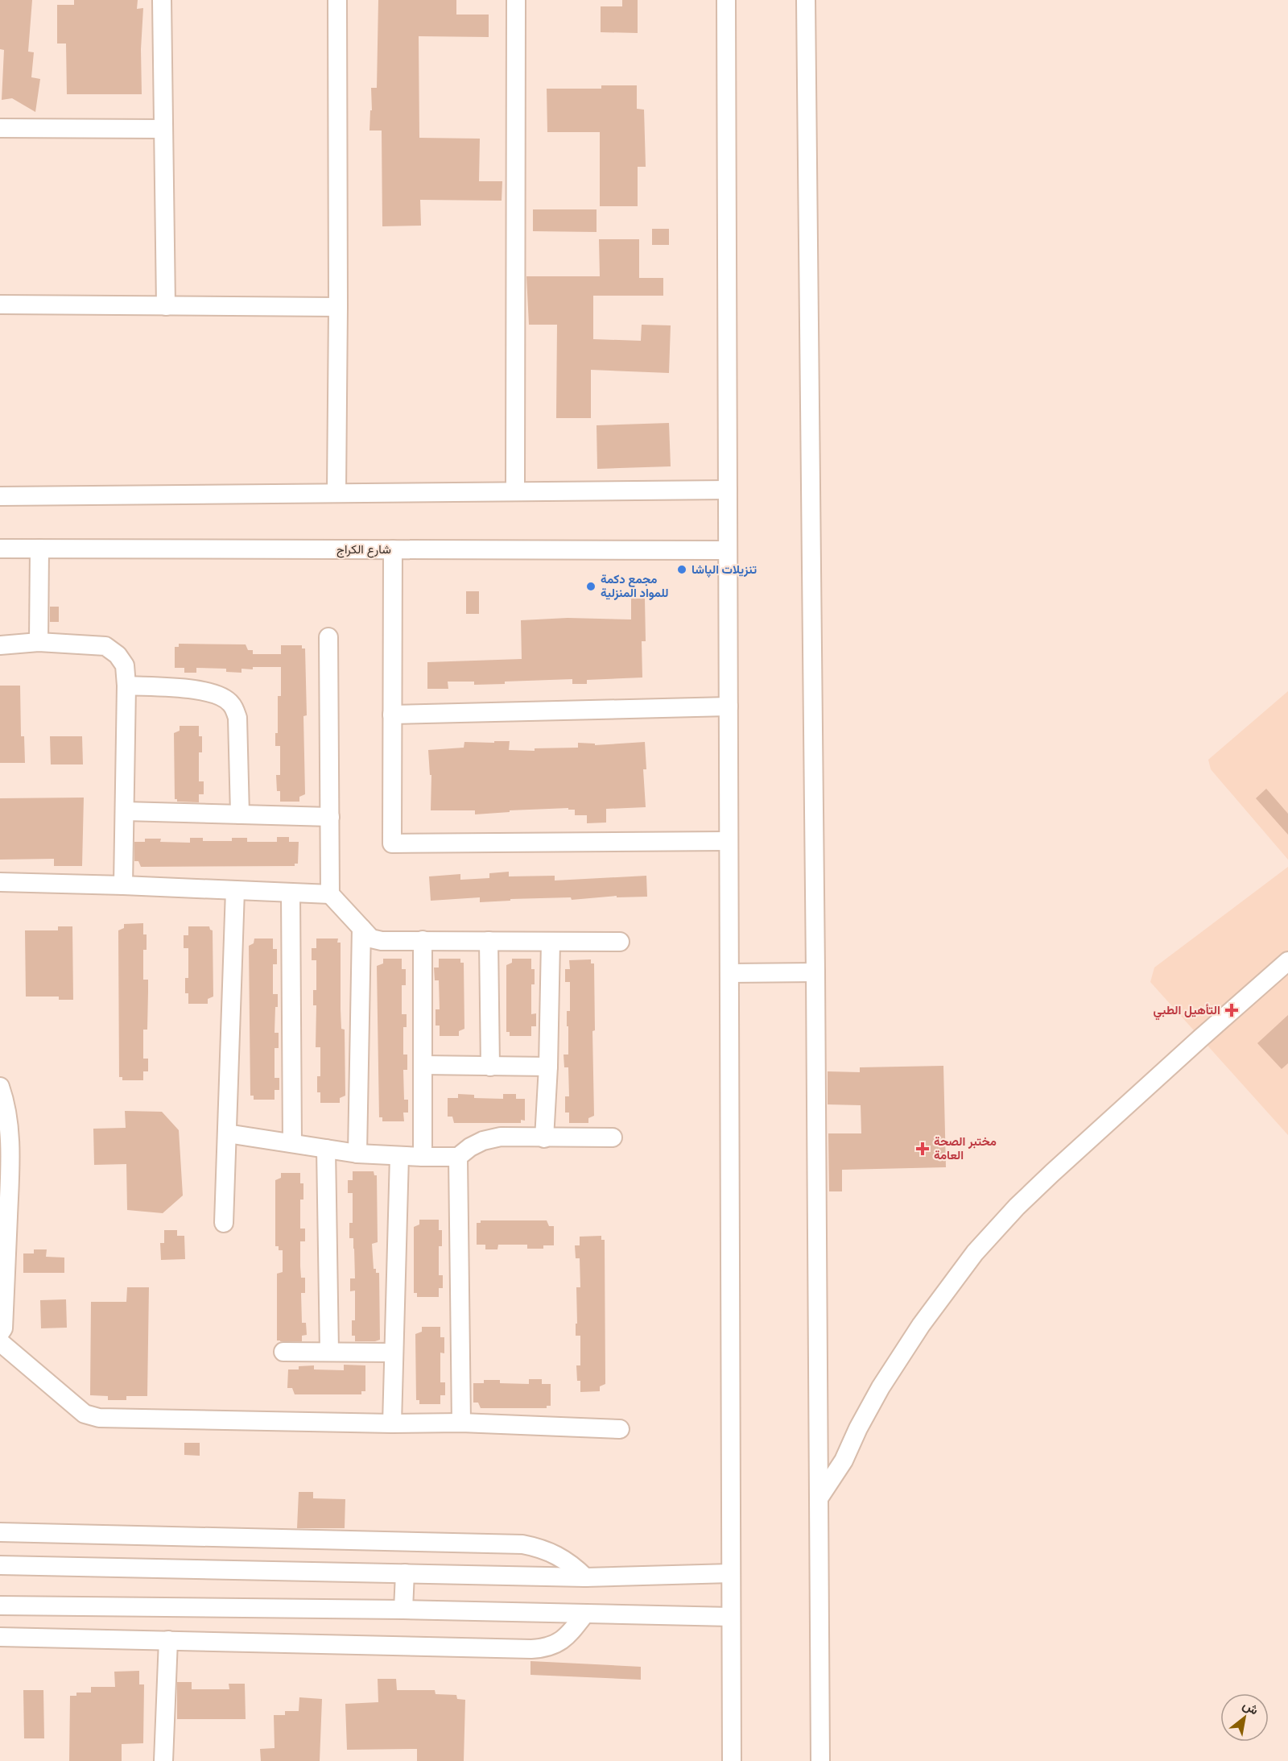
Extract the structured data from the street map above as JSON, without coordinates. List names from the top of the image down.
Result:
{
  "streets": {
    "street": ["شارع الكراج"]
  },
  "places": {
    "other": ["تنزيلات الپاشا", "مجمع دكمة للمواد المنزلية"],
    "health": ["التأهيل الطبي", "مختبر الصحة العامة"]
  },
  "north": "top right"
}
